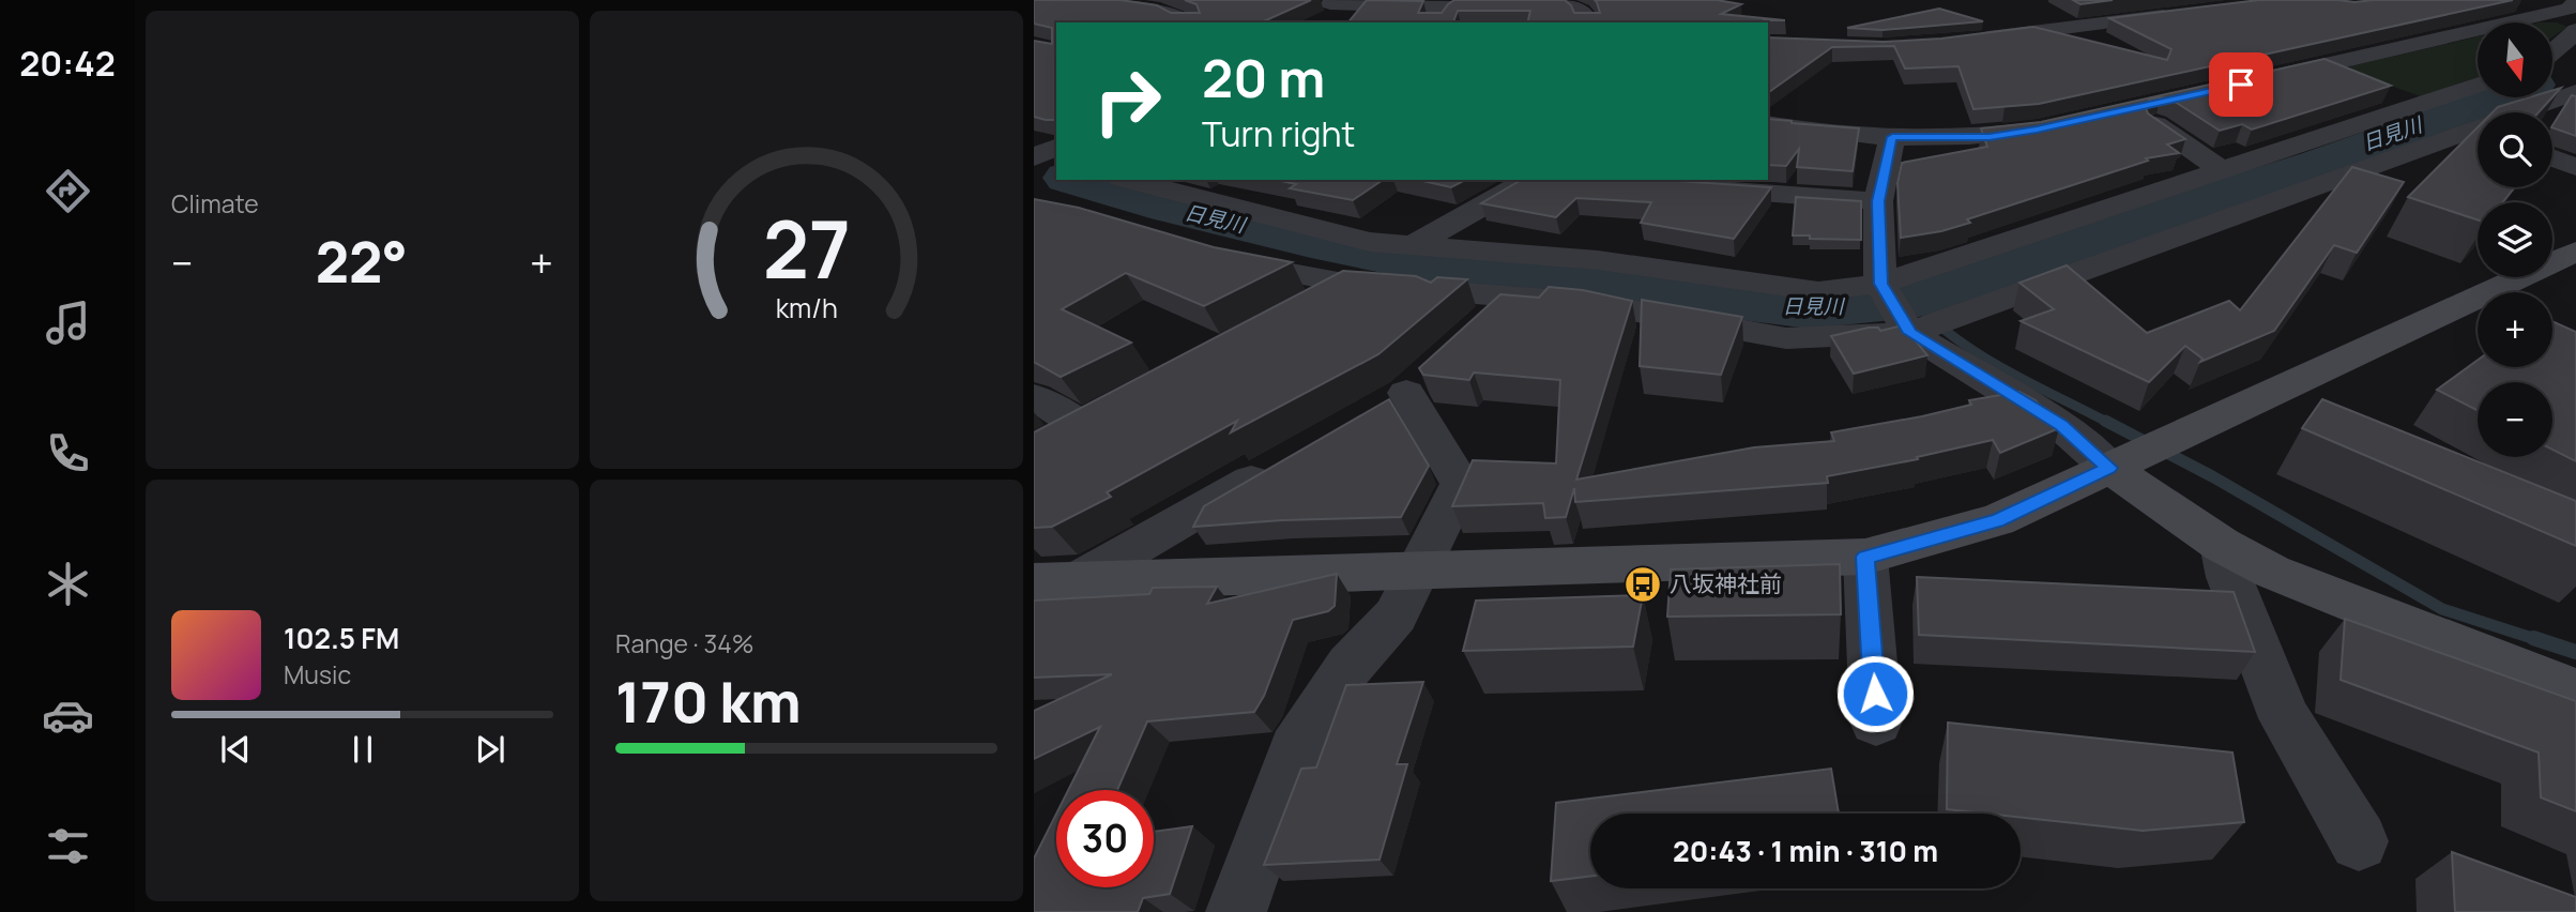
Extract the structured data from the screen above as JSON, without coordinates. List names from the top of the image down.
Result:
{
  "water": ["日見川"],
  "places": {
    "bus stop": ["八坂神社前"]
  },
  "north": "bottom",
  "page": {
    "tabs": "20:42",
    "tile": [
      "Climate",
      ["Range · 34%", "170 km"]
    ],
    "map_buttons": ["+", "−"],
    "turn": ["20 m", "Turn right"],
    "heat": ["−", "22°", "+"],
    "song": ["102.5 FM", "Music"],
    "limit": "30",
    "trip": "20:43 · 1 min · 310 m",
    "gauge": ["27", "km/h"]
  }
}
